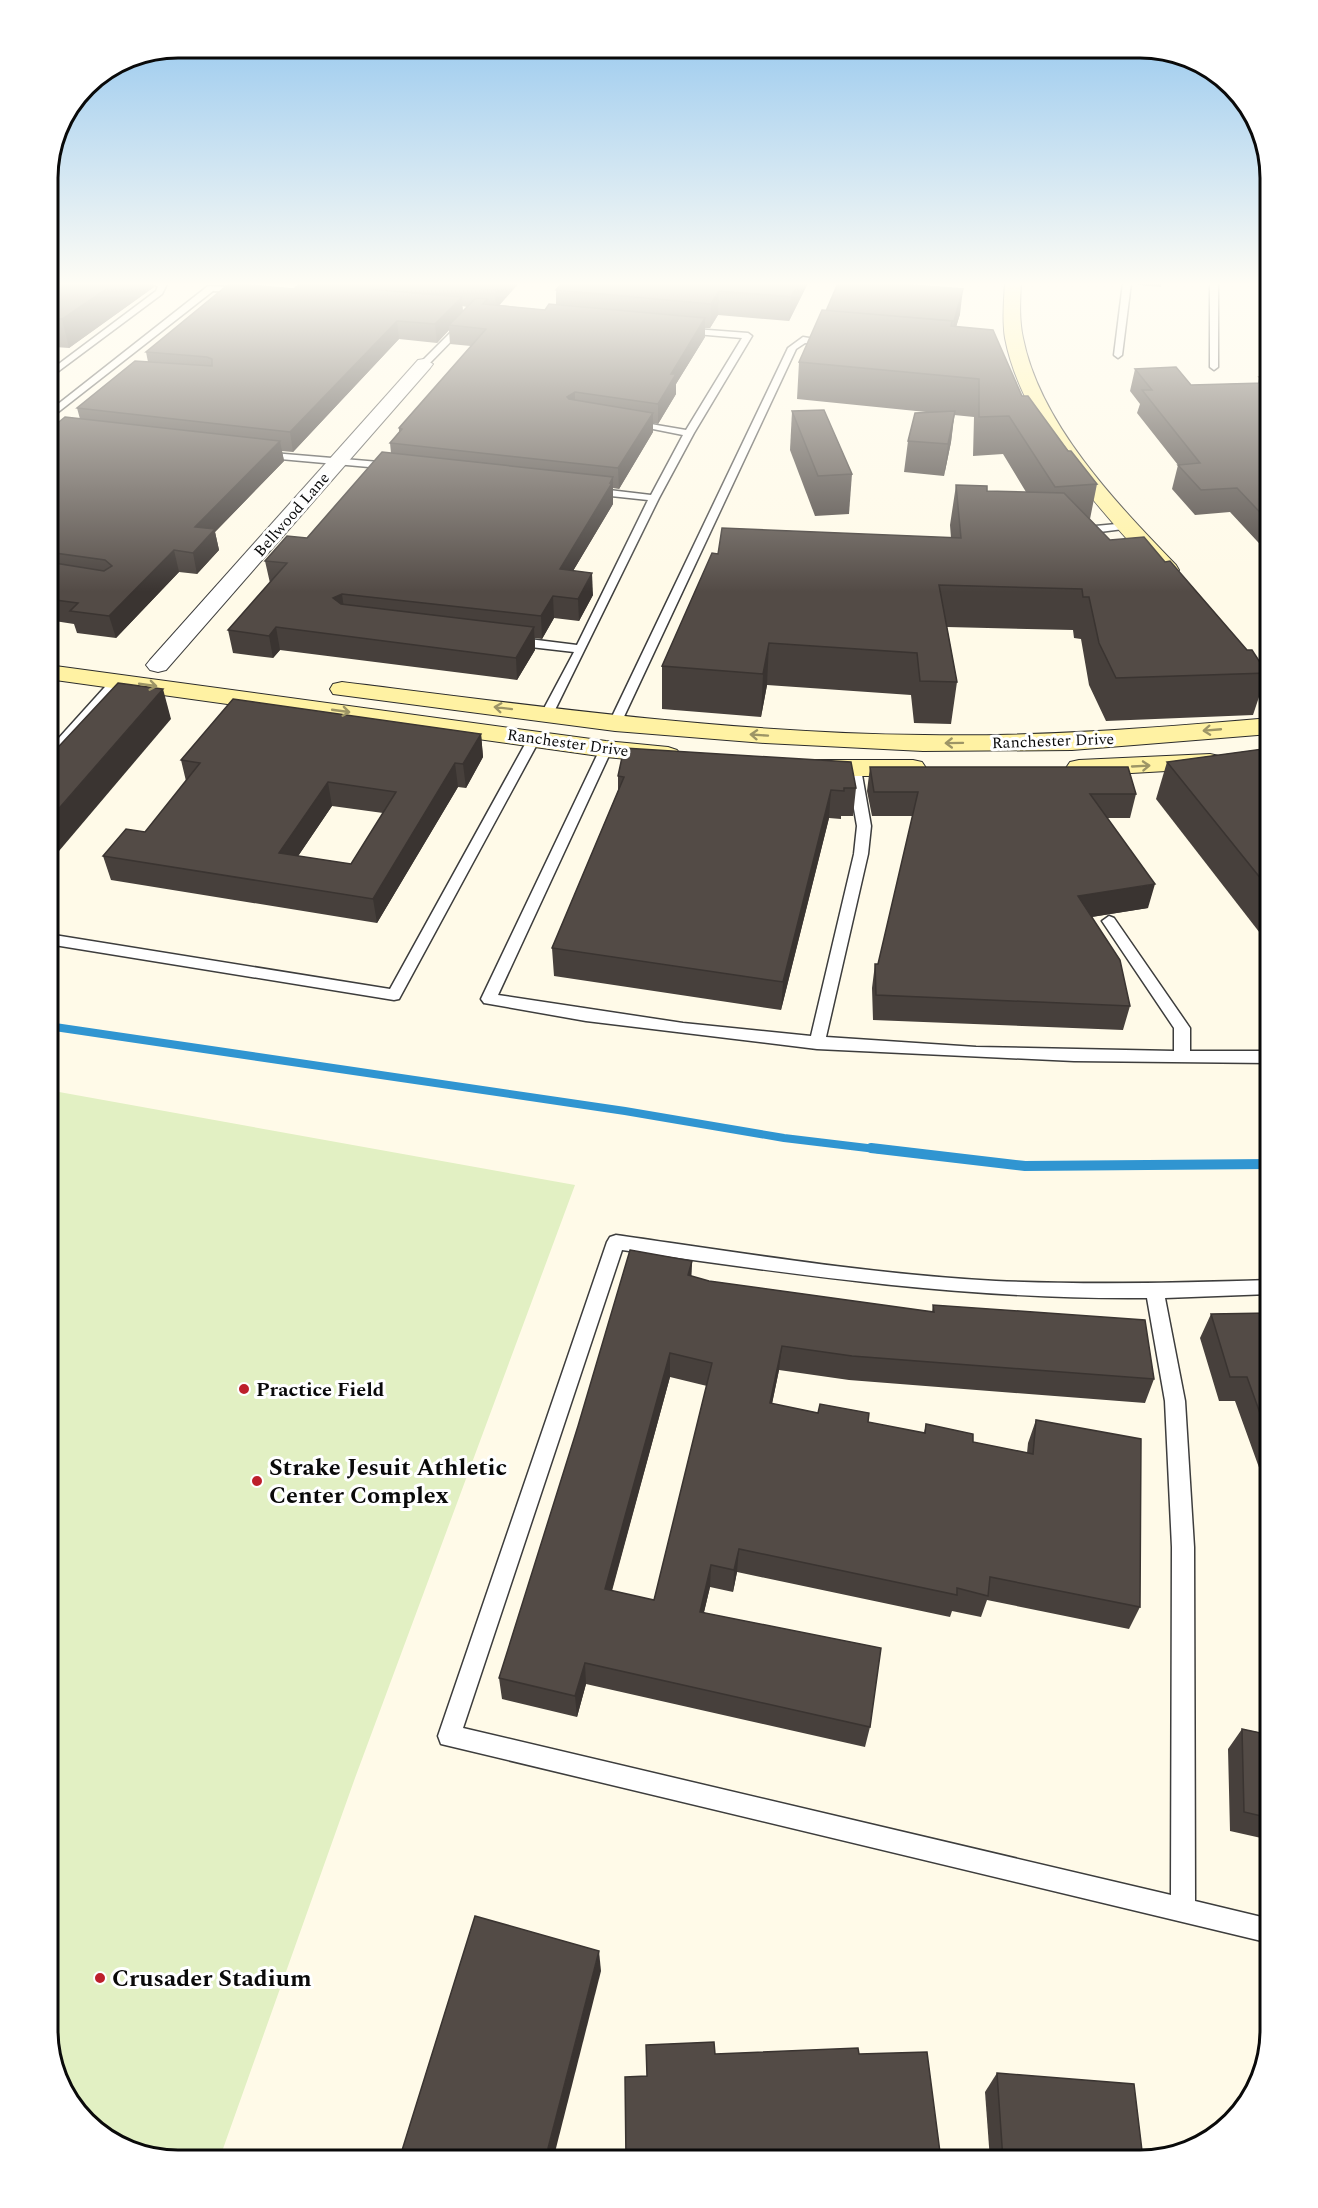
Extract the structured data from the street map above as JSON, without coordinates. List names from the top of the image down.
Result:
{
  "streets": {
    "street": ["Bellwood Lane", "Ranchester Drive"]
  },
  "crossings": [
    ["Bellwood Lane", "Ranchester Drive"]
  ],
  "places": ["Practice Field", "Strake Jesuit Athletic Center Complex", "Crusader Stadium"]
}
